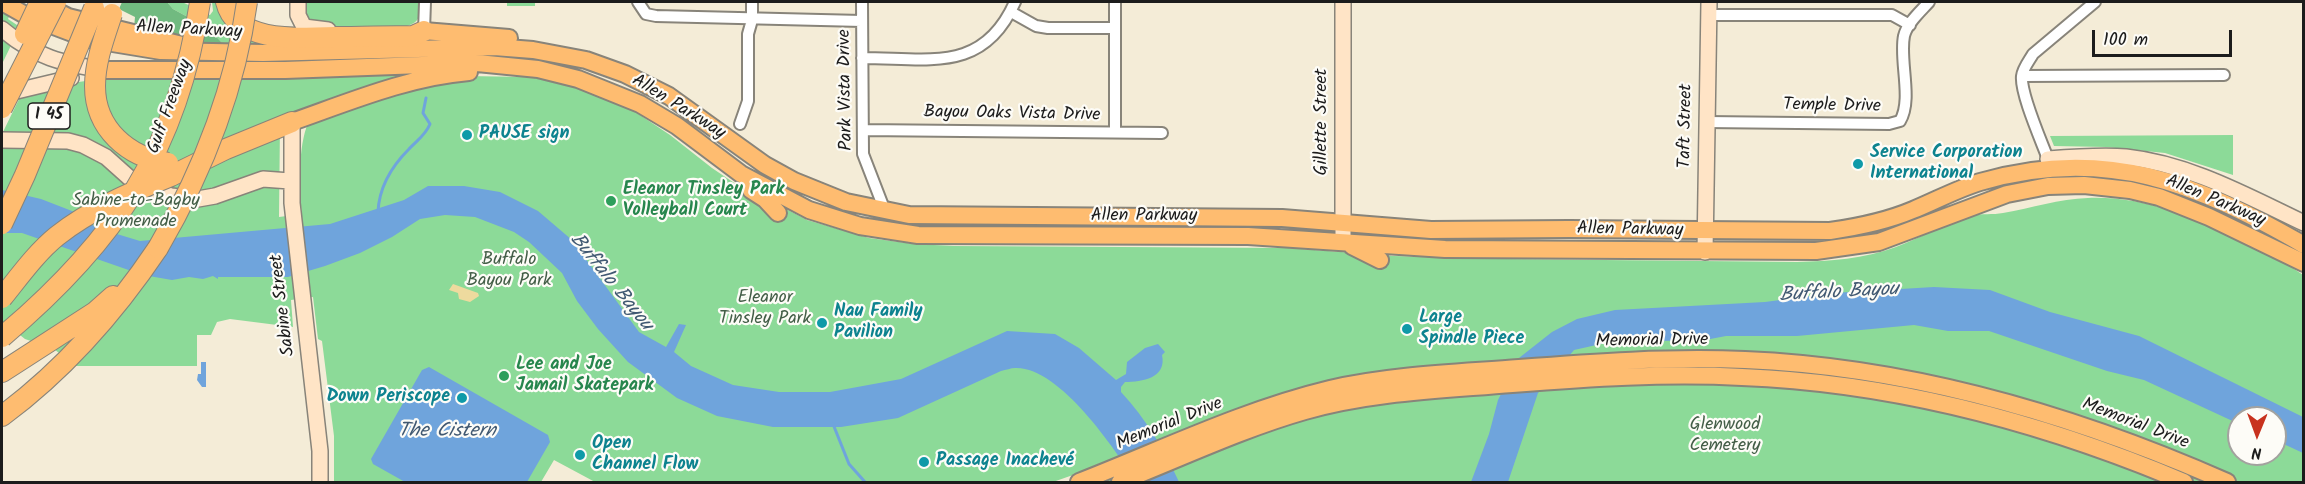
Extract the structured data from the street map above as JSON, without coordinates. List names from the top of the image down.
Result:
{
  "streets": {
    "highway": ["Gulf Freeway", "I 45"],
    "main road": ["Allen Parkway", "Memorial Drive"],
    "street": [
      "Park Vista Drive",
      "Temple Drive",
      "Bayou Oaks Vista Drive",
      "Gillette Street",
      "Taft Street",
      "Sabine Street"
    ]
  },
  "crossings": [
    ["Allen Parkway", "Park Vista Drive"],
    ["Allen Parkway", "Gillette Street"],
    ["Allen Parkway", "Taft Street"],
    ["Park Vista Drive", "Bayou Oaks Vista Drive"],
    ["Temple Drive", "Taft Street"]
  ],
  "water": ["Buffalo Bayou", "The Cistern"],
  "parks": [
    "Sabine-to-Bagby Promenade",
    "Buffalo Bayou Park",
    "Eleanor Tinsley Park",
    "Glenwood Cemetery"
  ],
  "places": [
    "PAUSE sign",
    "Service Corporation International",
    "Eleanor Tinsley Park Volleyball Court",
    "Nau Family Pavilion",
    "Large Spindle Piece",
    "Lee and Joe Jamail Skatepark",
    "Down Periscope",
    "Open Channel Flow",
    "Passage Inachevé"
  ],
  "scale_bar": "100 m",
  "north": "bottom"
}
